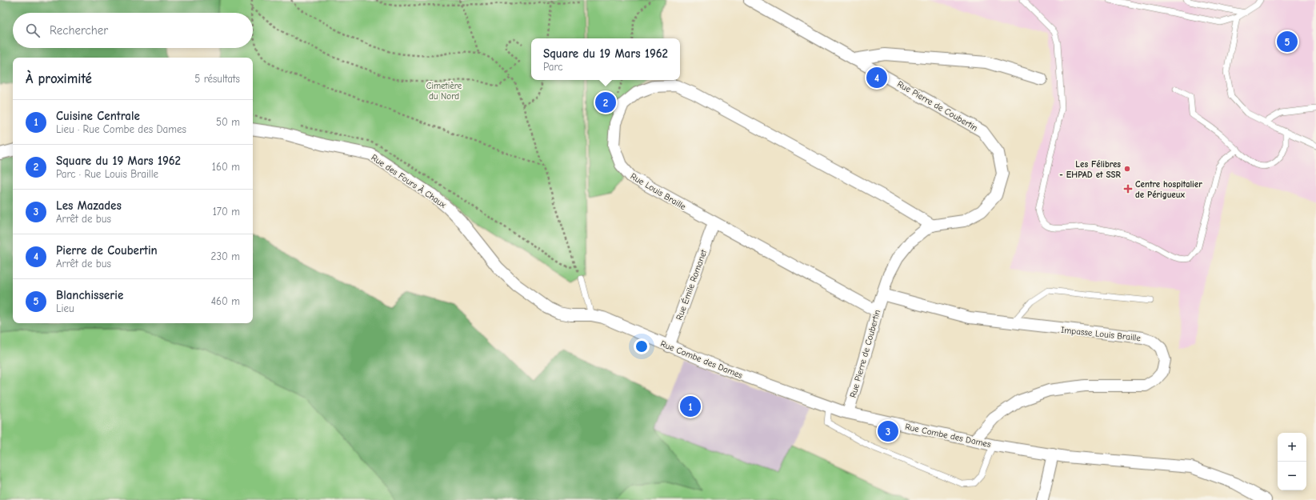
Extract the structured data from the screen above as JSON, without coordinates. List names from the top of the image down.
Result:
{
  "streets": {
    "street": [
      "Rue Pierre de Coubertin",
      "Rue des Fours À Chaux",
      "Rue Louis Braille",
      "Rue Émile Romanet",
      "Impasse Louis Braille",
      "Rue Combe des Dames"
    ]
  },
  "crossings": [
    ["Rue Pierre de Coubertin", "Rue Louis Braille"],
    ["Rue Pierre de Coubertin", "Impasse Louis Braille"],
    ["Rue Pierre de Coubertin", "Rue Combe des Dames"],
    ["Rue des Fours À Chaux", "Rue Combe des Dames"],
    ["Rue Louis Braille", "Rue Émile Romanet"],
    ["Rue Émile Romanet", "Rue Combe des Dames"],
    ["Impasse Louis Braille", "Rue Combe des Dames"]
  ],
  "parks": ["Cimetière du Nord"],
  "places": {
    "other": ["Les Félibres - EHPAD et SSR"],
    "health": ["Centre hospitalier de Périgueux"]
  },
  "page": {
    "search": "Rechercher",
    "pins": [
      "5",
      "4",
      "2",
      "1",
      "3"
    ],
    "popup": ["Square du 19 Mars 1962", "Parc"],
    "heading": ["À proximité", "5 résultats"],
    "list": [
      {
        "mark": "1",
        "name": "Cuisine Centrale",
        "note": "Lieu · Rue Combe des Dames",
        "value": "50 m"
      },
      {
        "mark": "2",
        "name": "Square du 19 Mars 1962",
        "note": "Parc · Rue Louis Braille",
        "value": "160 m"
      },
      {
        "mark": "3",
        "name": "Les Mazades",
        "note": "Arrêt de bus",
        "value": "170 m"
      },
      {
        "mark": "4",
        "name": "Pierre de Coubertin",
        "note": "Arrêt de bus",
        "value": "230 m"
      },
      {
        "mark": "5",
        "name": "Blanchisserie",
        "note": "Lieu",
        "value": "460 m"
      }
    ],
    "map_buttons": ["+", "−"]
  }
}
